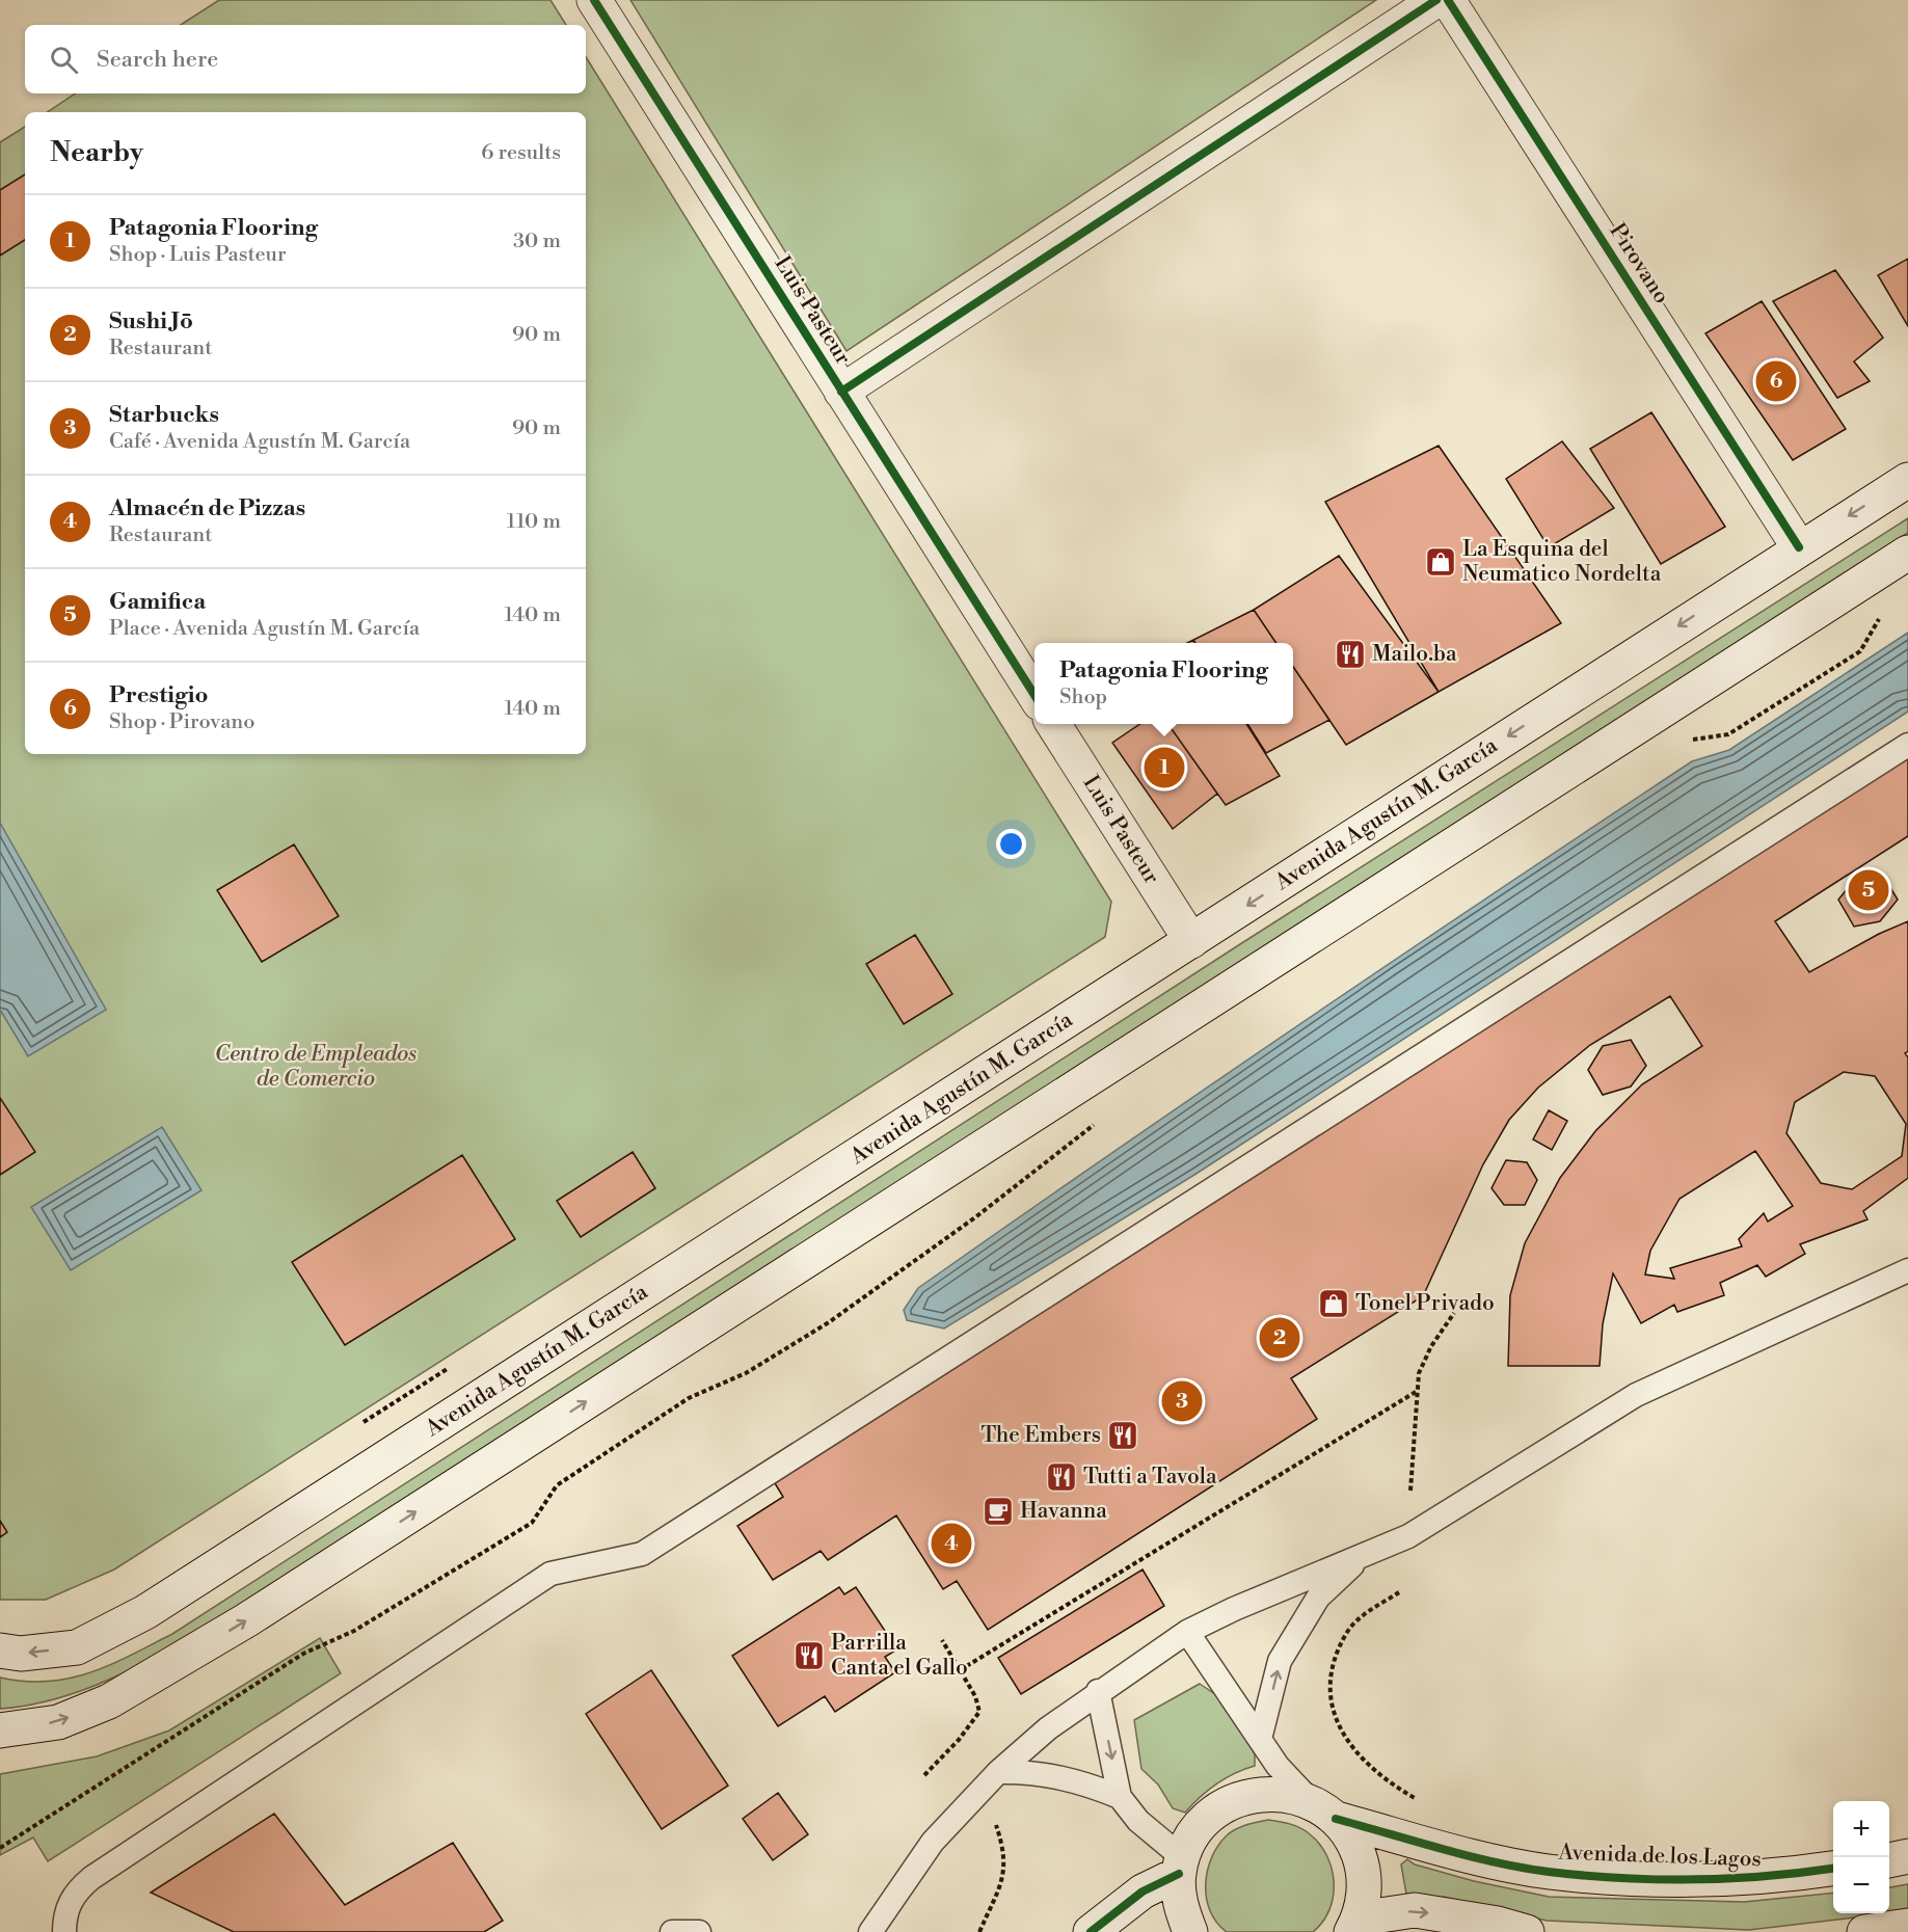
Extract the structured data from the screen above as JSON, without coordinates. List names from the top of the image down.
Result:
{
  "streets": {
    "main road": [
      "Pirovano",
      "Luis Pasteur",
      "Avenida Agustín M. García",
      "Avenida de los Lagos"
    ]
  },
  "crossings": [
    ["Pirovano", "Avenida Agustín M. García"],
    ["Luis Pasteur", "Avenida Agustín M. García"]
  ],
  "parks": ["Centro de Empleados de Comercio"],
  "places": {
    "shop": ["La Esquina del Neumatico Nordelta", "Tonel Privado"],
    "restaurant": [
      "Mailo.ba",
      "The Embers",
      "Tutti a Tavola",
      "Parrilla Canta el Gallo"
    ],
    "cafe": ["Havanna"]
  },
  "page": {
    "search": "Search here",
    "heading": ["Nearby", "6 results"],
    "list": [
      {
        "mark": "1",
        "name": "Patagonia Flooring",
        "note": "Shop · Luis Pasteur",
        "value": "30 m"
      },
      {
        "mark": "2",
        "name": "Sushi Jō",
        "note": "Restaurant",
        "value": "90 m"
      },
      {
        "mark": "3",
        "name": "Starbucks",
        "note": "Café · Avenida Agustín M. García",
        "value": "90 m"
      },
      {
        "mark": "4",
        "name": "Almacén de Pizzas",
        "note": "Restaurant",
        "value": "110 m"
      },
      {
        "mark": "5",
        "name": "Gamifica",
        "note": "Place · Avenida Agustín M. García",
        "value": "140 m"
      },
      {
        "mark": "6",
        "name": "Prestigio",
        "note": "Shop · Pirovano",
        "value": "140 m"
      }
    ],
    "pins": [
      "6",
      "1",
      "5",
      "2",
      "3",
      "4"
    ],
    "popup": ["Patagonia Flooring", "Shop"],
    "map_buttons": ["+", "−"]
  }
}
